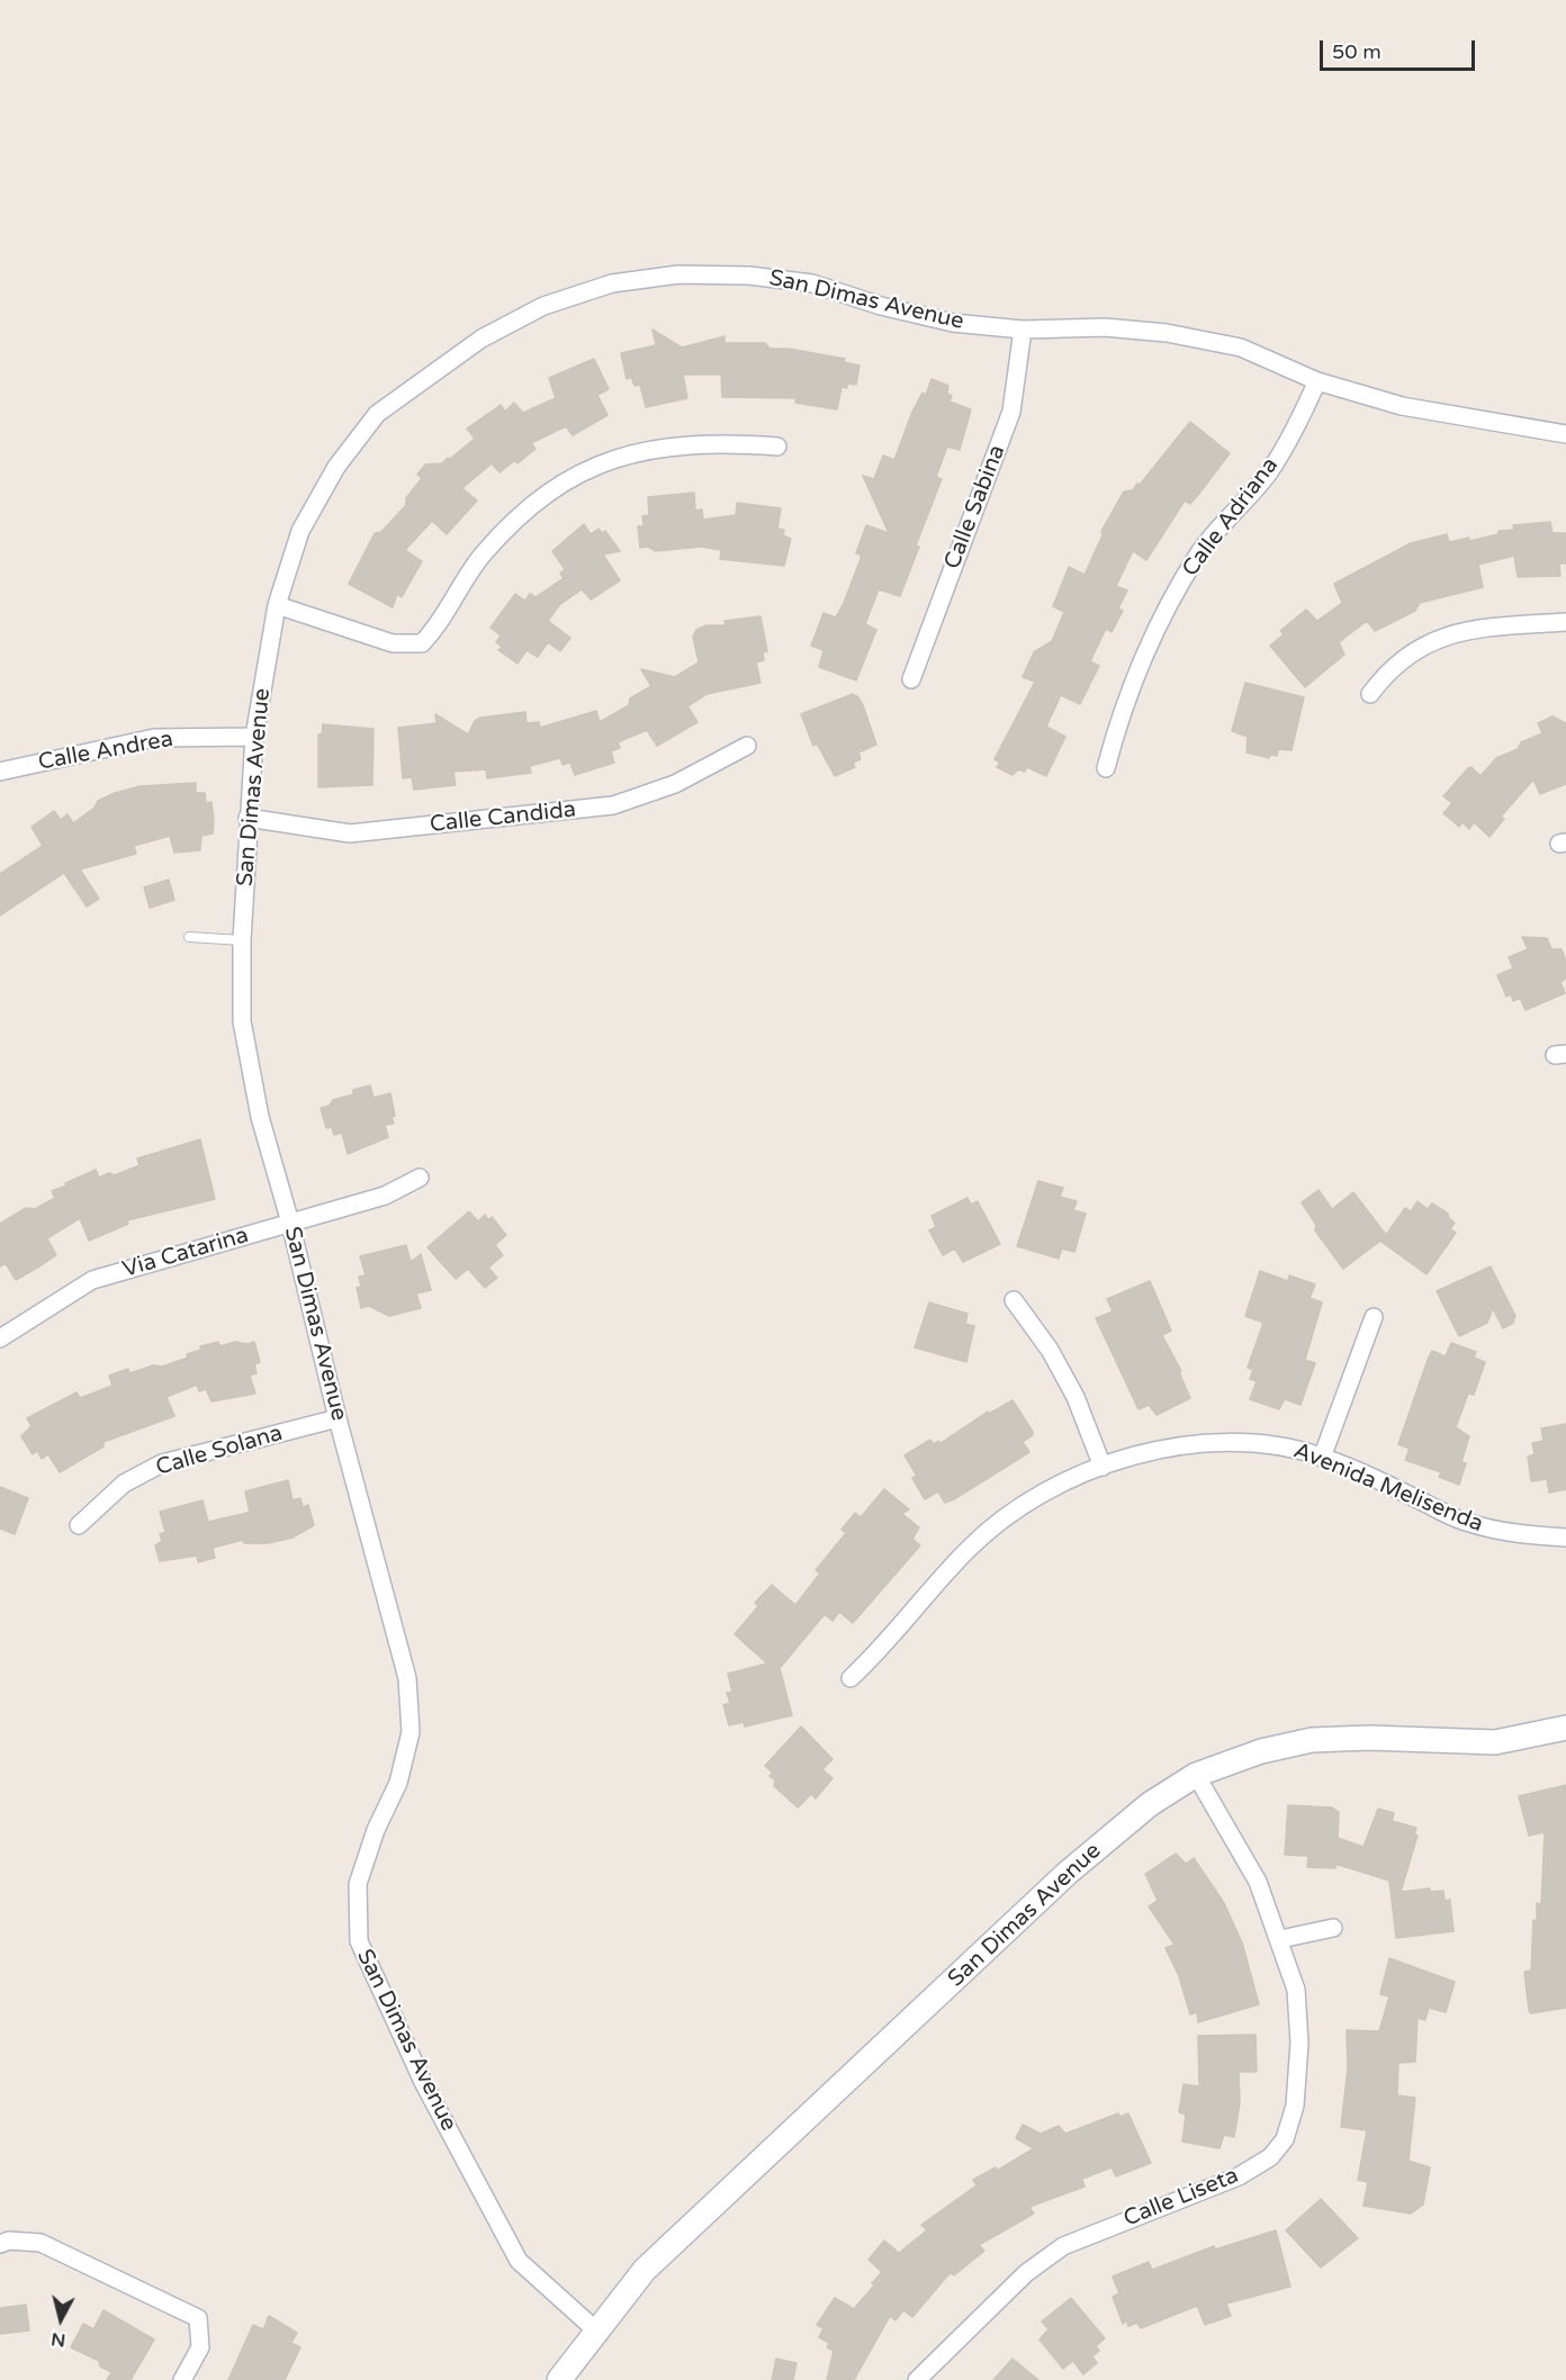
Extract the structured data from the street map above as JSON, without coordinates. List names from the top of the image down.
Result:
{
  "streets": {
    "street": [
      "San Dimas Avenue",
      "Calle Sabina",
      "Calle Adriana",
      "Calle Andrea",
      "Calle Candida",
      "Via Catarina",
      "Calle Solana",
      "Avenida Melisenda",
      "Calle Liseta"
    ]
  },
  "crossings": [
    ["San Dimas Avenue", "Calle Sabina"],
    ["San Dimas Avenue", "Calle Adriana"],
    ["San Dimas Avenue", "Calle Andrea"],
    ["San Dimas Avenue", "Calle Candida"],
    ["San Dimas Avenue", "Via Catarina"],
    ["San Dimas Avenue", "Calle Solana"],
    ["San Dimas Avenue", "Calle Liseta"]
  ],
  "scale_bar": "50 m",
  "north": "bottom"
}
